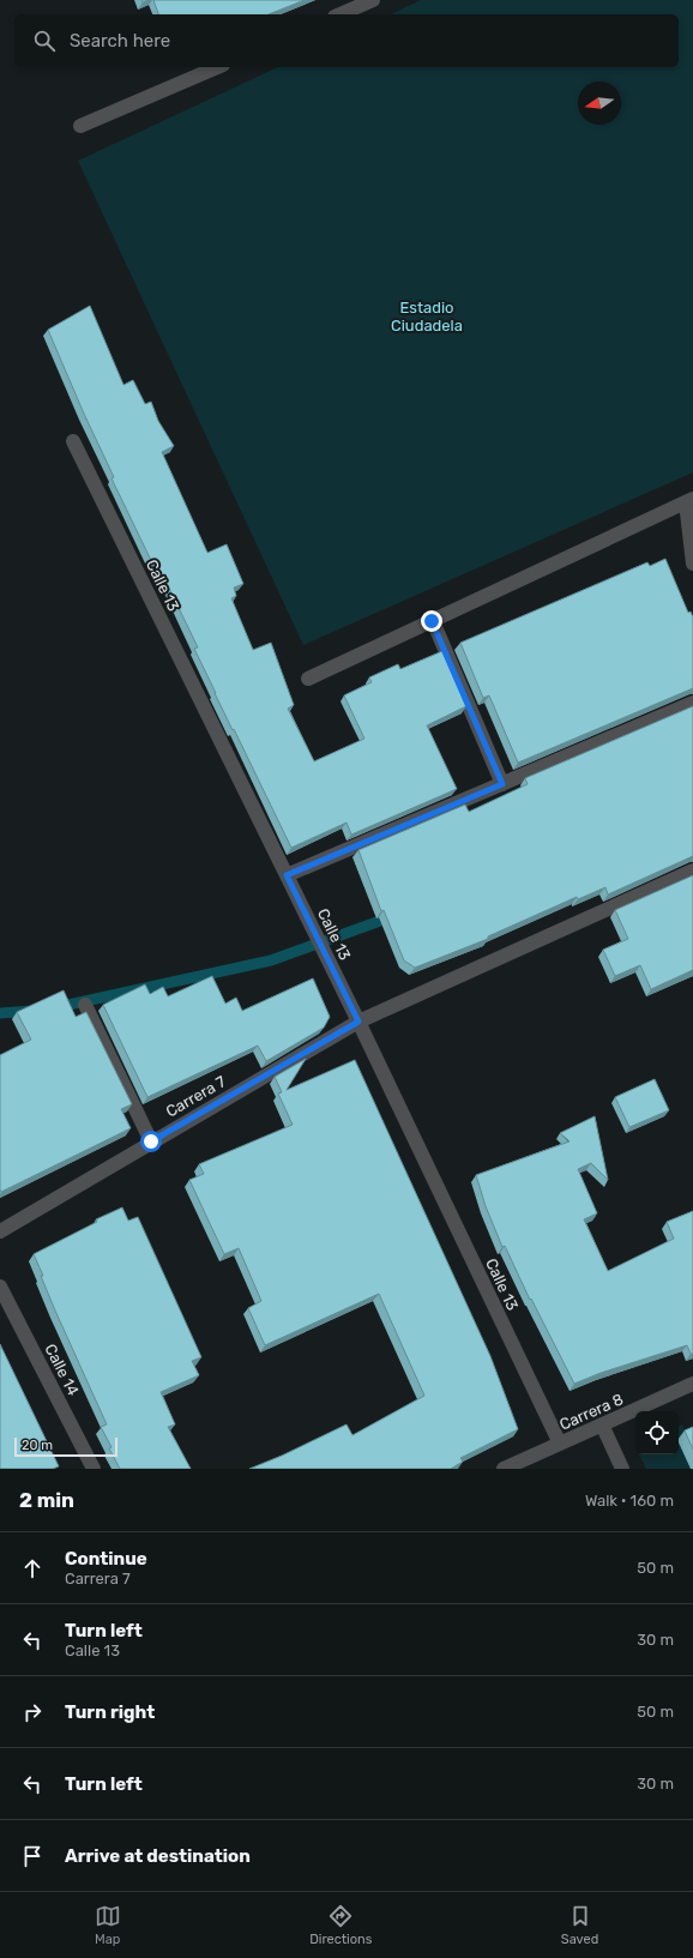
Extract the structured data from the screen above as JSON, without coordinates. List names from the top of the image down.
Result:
{
  "streets": {
    "street": [
      "Calle 13",
      "Carrera 7",
      "Calle 14",
      "Carrera 8"
    ]
  },
  "crossings": [
    ["Calle 13", "Carrera 7"],
    ["Calle 13", "Carrera 8"]
  ],
  "parks": ["Estadio Ciudadela"],
  "scale_bar": "20 m",
  "north": "left",
  "page": {
    "search": "Search here",
    "scale": "20 m",
    "heading": ["2 min", "Walk · 160 m"],
    "list": [
      ["Continue", "Carrera 7", "50 m"],
      ["Turn left", "Calle 13", "30 m"],
      ["Turn right", "50 m"],
      ["Turn left", "30 m"],
      "Arrive at destination"
    ],
    "nav": ["Map", "Directions", "Saved"]
  }
}
